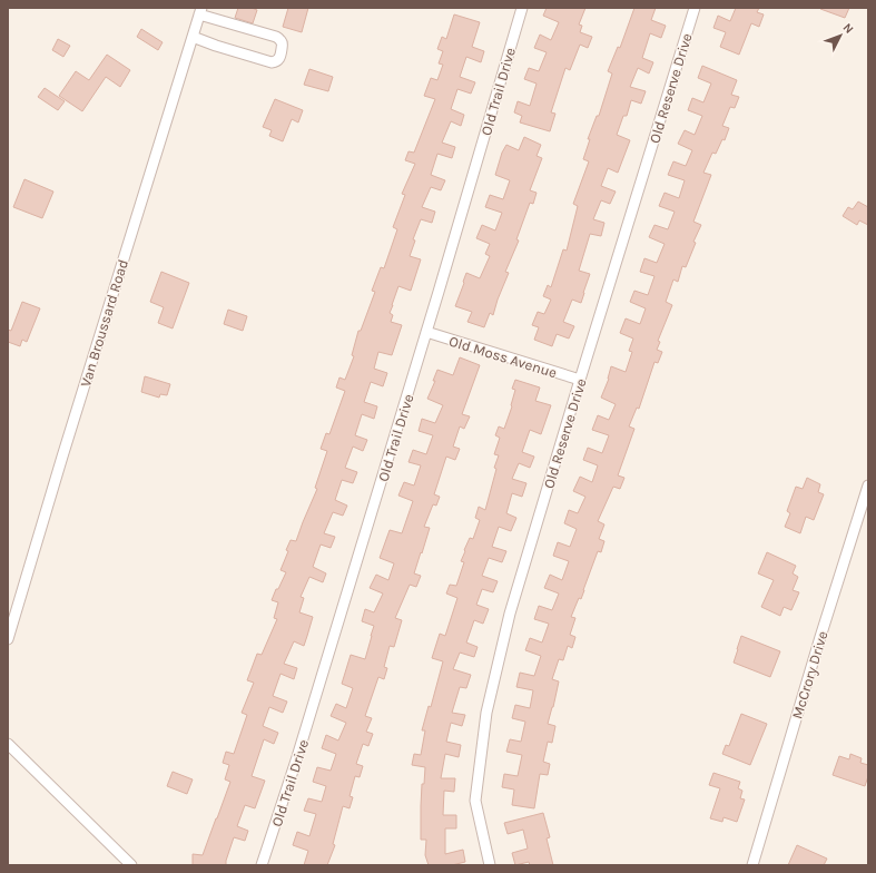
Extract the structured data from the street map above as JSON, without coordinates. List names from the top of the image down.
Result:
{
  "streets": {
    "street": [
      "Old Reserve Drive",
      "Old Trail Drive",
      "Van Broussard Road",
      "Old Moss Avenue",
      "McCrory Drive"
    ]
  },
  "crossings": [
    ["Old Reserve Drive", "Old Moss Avenue"],
    ["Old Trail Drive", "Old Moss Avenue"]
  ],
  "north": "top right"
}
